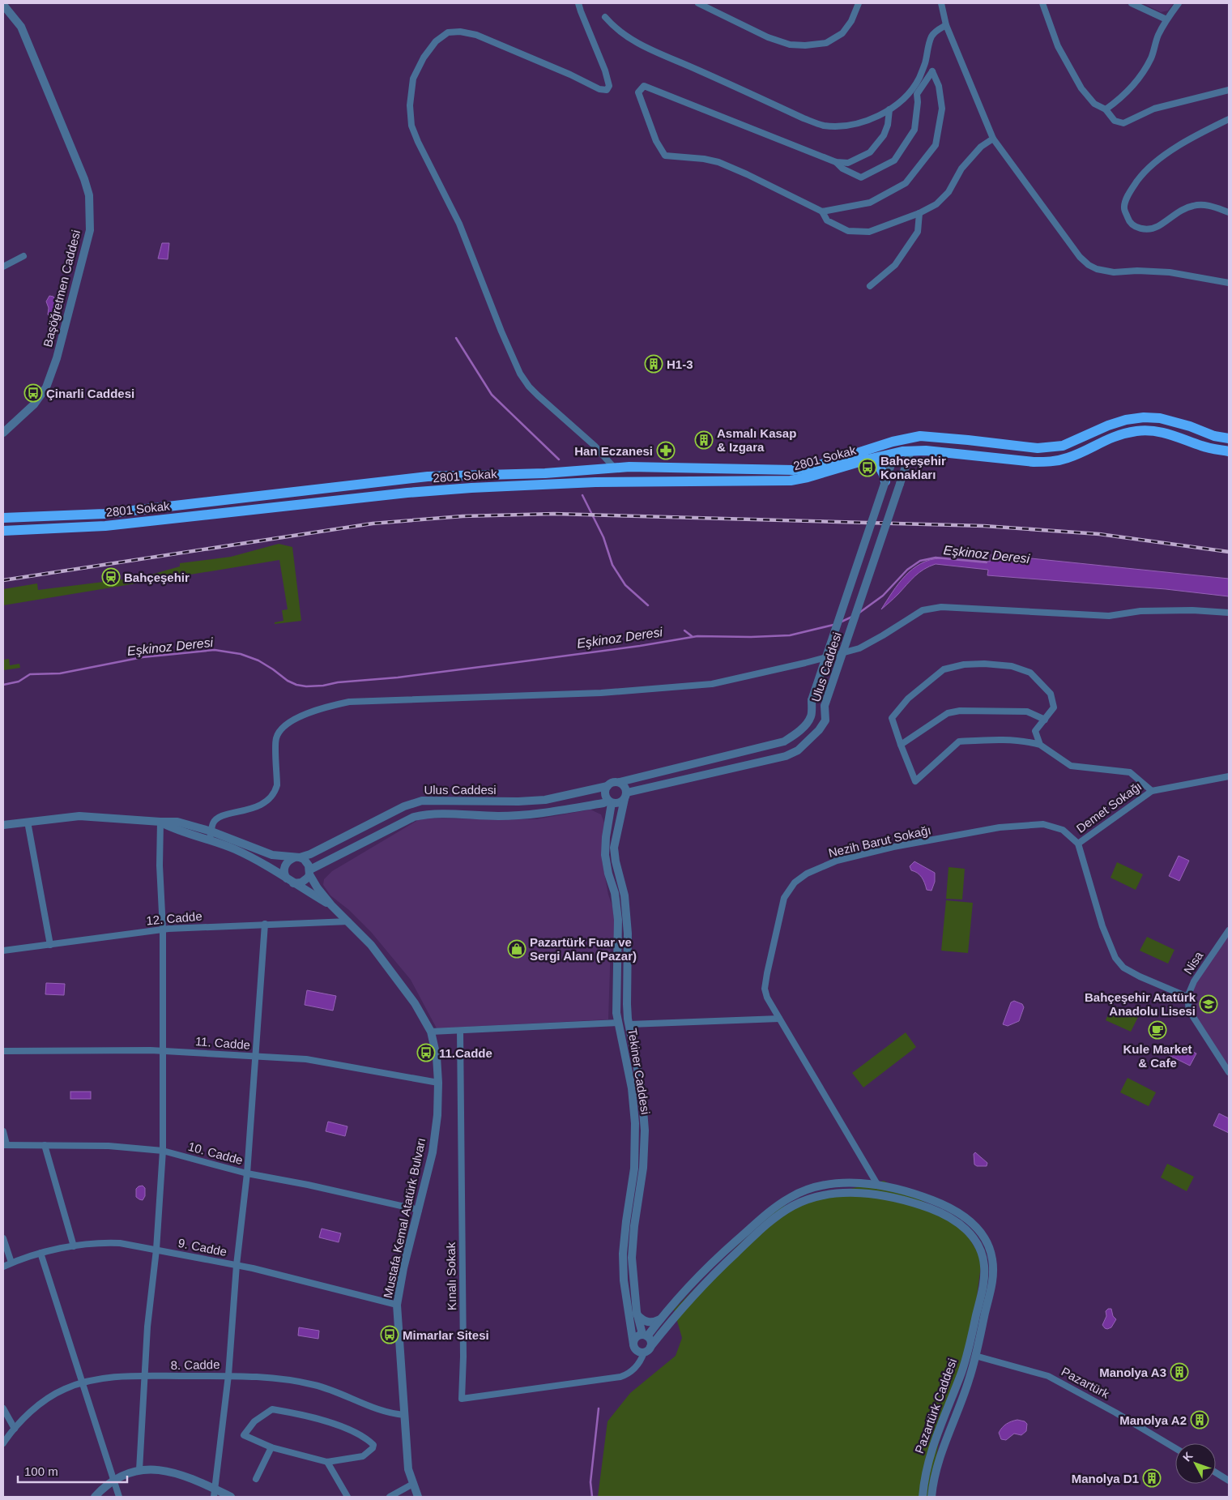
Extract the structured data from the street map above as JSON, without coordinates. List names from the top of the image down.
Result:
{
  "streets": {
    "main road": ["2801 Sokak"],
    "street": [
      "Başöğretmen Caddesi",
      "Ulus Caddesi",
      "Demet Sokağı",
      "Nezih Barut Sokağı",
      "12. Cadde",
      "Nisa",
      "11. Cadde",
      "Tekiner Caddesi",
      "10. Cadde",
      "Mustafa Kemal Atatürk Bulvarı",
      "9. Cadde",
      "Kınalı Sokak",
      "8. Cadde",
      "Pazartürk",
      "Pazartürk Caddesi"
    ]
  },
  "crossings": [
    ["2801 Sokak", "Ulus Caddesi"],
    ["Ulus Caddesi", "Tekiner Caddesi"],
    ["Demet Sokağı", "Nezih Barut Sokağı"],
    ["12. Cadde", "Mustafa Kemal Atatürk Bulvarı"],
    ["11. Cadde", "Mustafa Kemal Atatürk Bulvarı"],
    ["Tekiner Caddesi", "Kınalı Sokak"],
    ["10. Cadde", "Mustafa Kemal Atatürk Bulvarı"],
    ["Mustafa Kemal Atatürk Bulvarı", "9. Cadde"],
    ["Mustafa Kemal Atatürk Bulvarı", "8. Cadde"],
    ["Pazartürk", "Pazartürk Caddesi"]
  ],
  "water": ["Eşkinoz Deresi"],
  "places": {
    "building": [
      "H1-3",
      "Asmalı Kasap & Izgara",
      "Manolya A3",
      "Manolya A2",
      "Manolya D1"
    ],
    "bus stop": [
      "Çinarli Caddesi",
      "Bahçeşehir Konakları",
      "11.Cadde",
      "Mimarlar Sitesi"
    ],
    "pharmacy": ["Han Eczanesi"],
    "station": ["Bahçeşehir"],
    "shop": ["Pazartürk Fuar ve Sergi Alanı (Pazar)"],
    "school or university": ["Bahçeşehir Atatürk Anadolu Lisesi"],
    "cafe": ["Kule Market & Cafe"]
  },
  "scale_bar": "100 m",
  "north": "top left"
}
